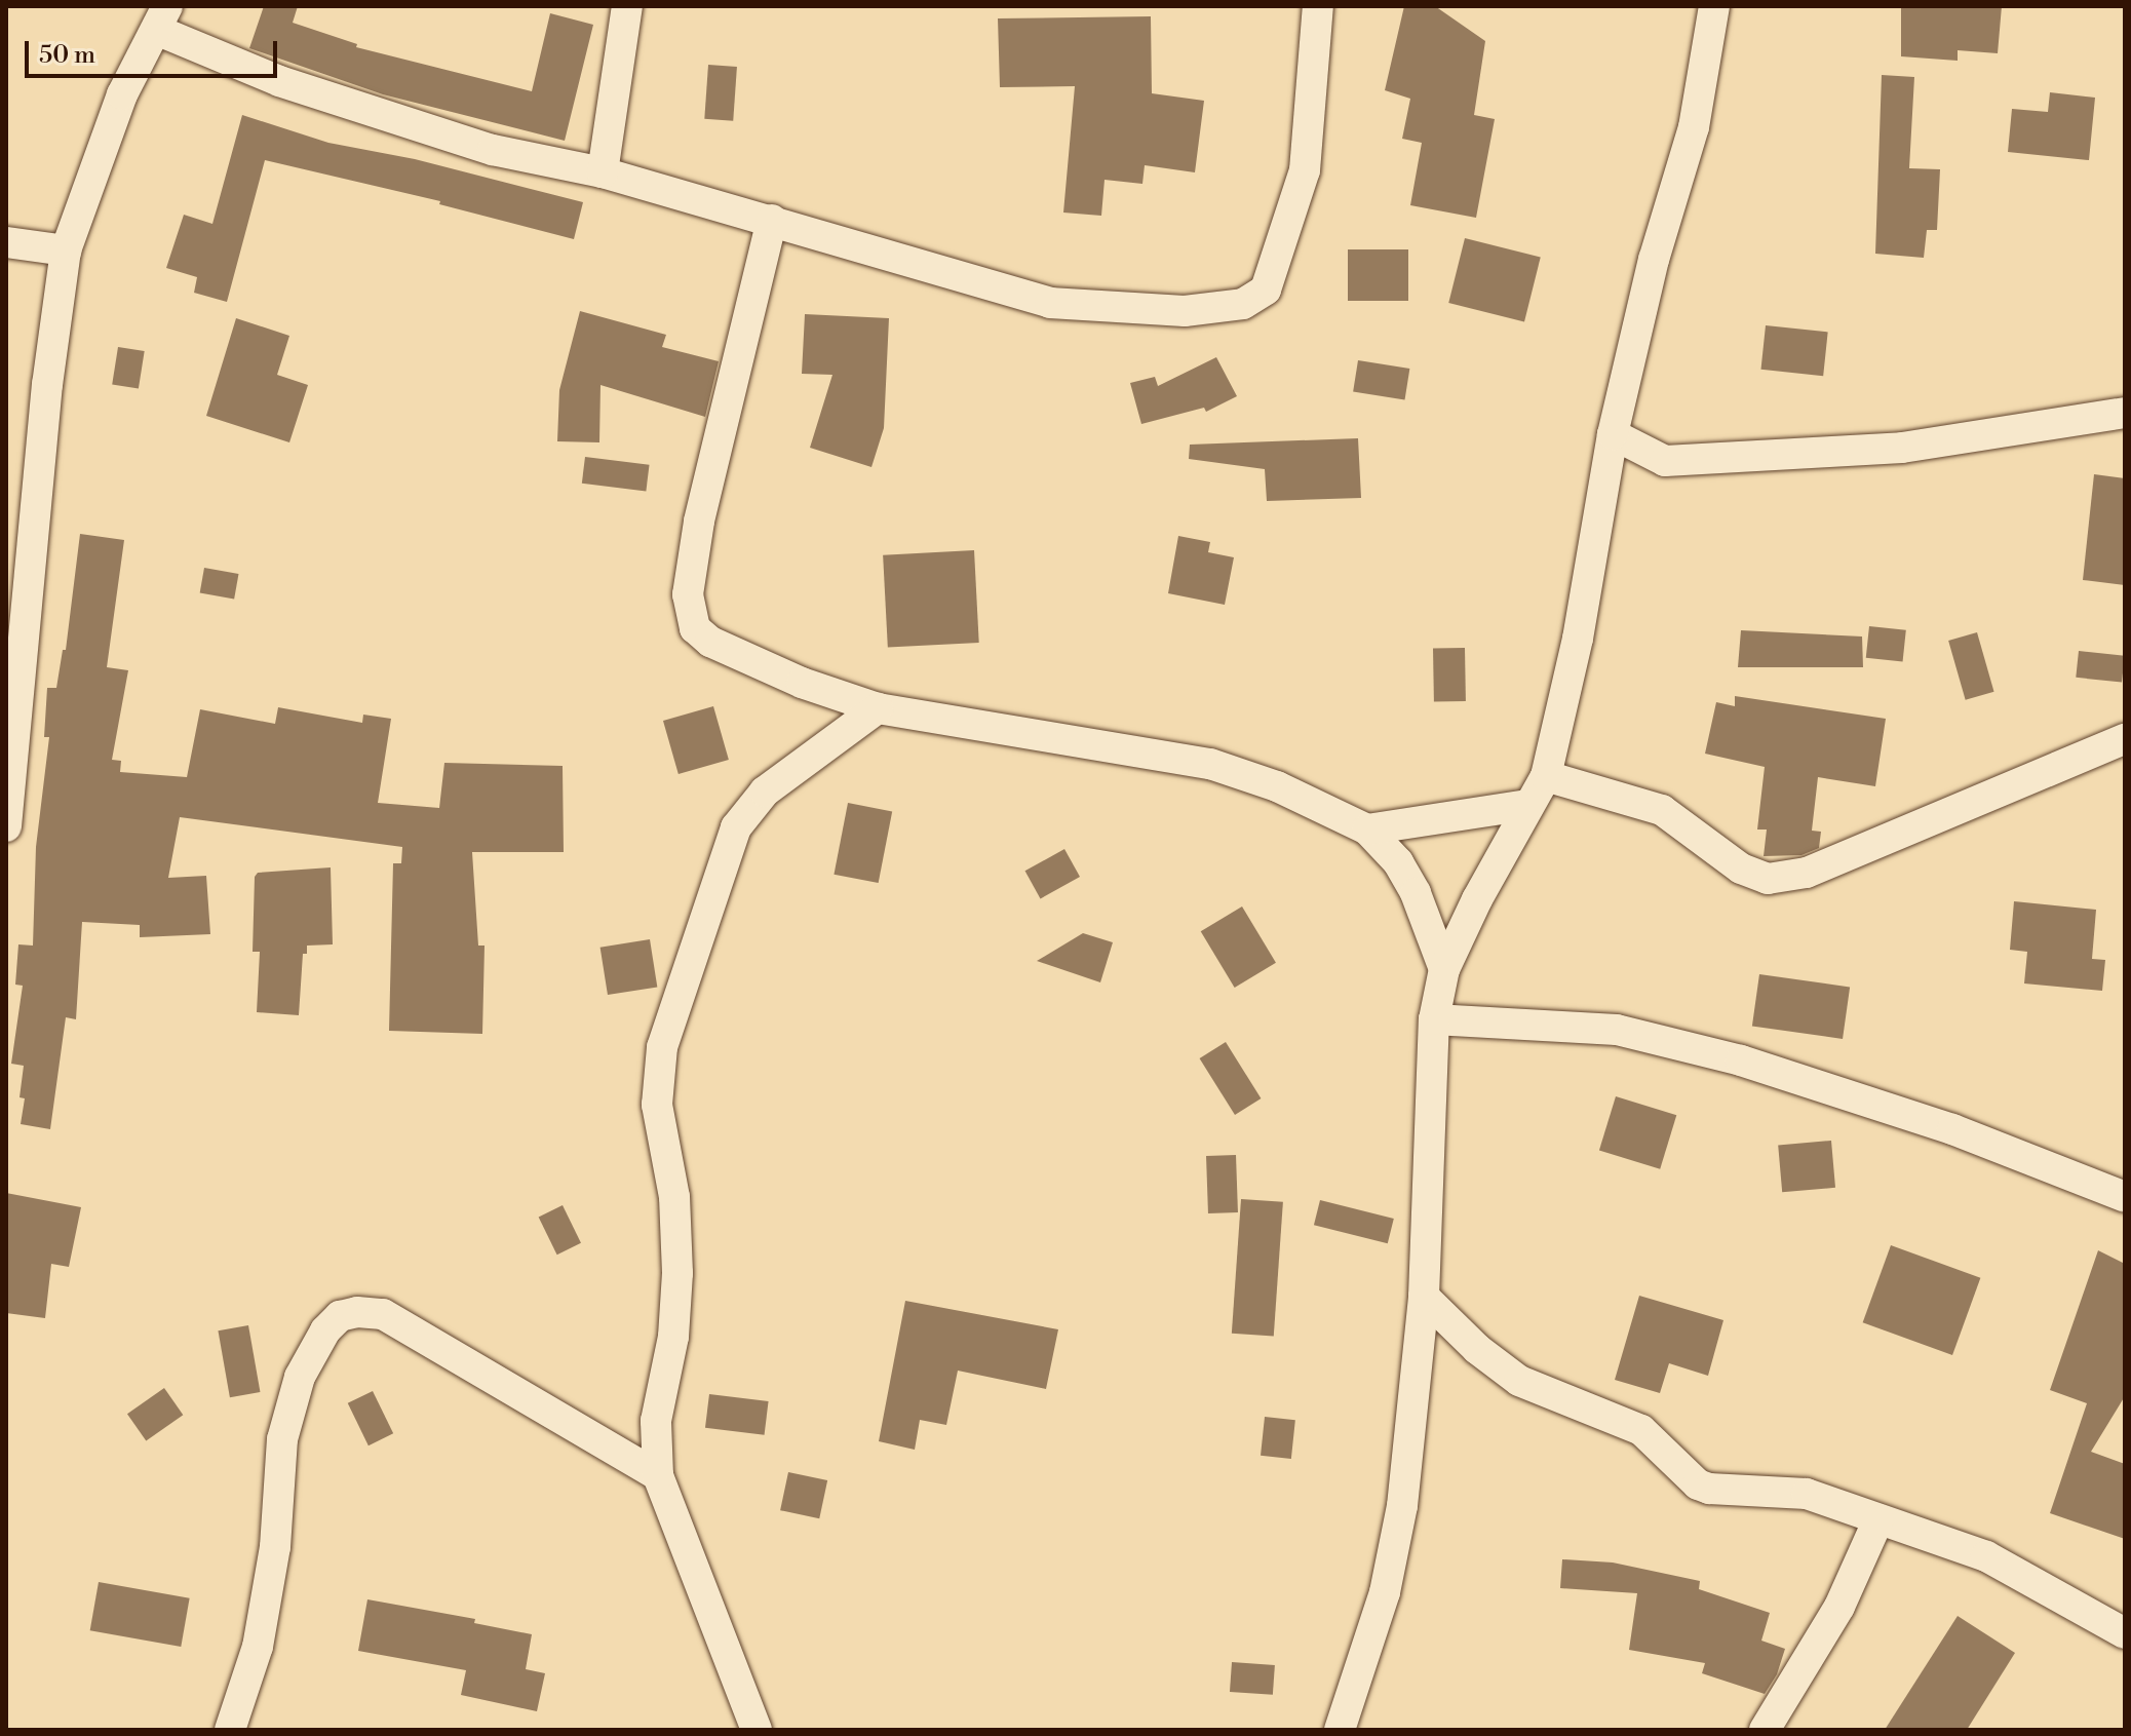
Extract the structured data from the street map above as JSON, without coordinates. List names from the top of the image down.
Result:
{
  "scale_bar": "50 m"
}
